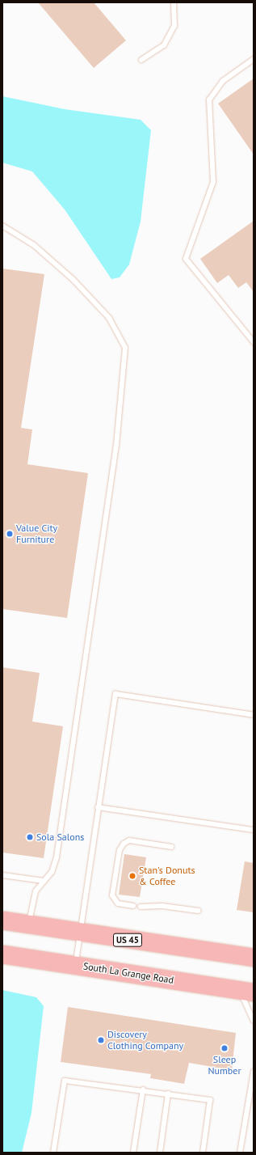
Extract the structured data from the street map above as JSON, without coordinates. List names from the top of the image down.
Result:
{
  "streets": {
    "highway": ["US 45", "South La Grange Road"]
  },
  "places": [
    "Value City Furniture",
    "Sola Salons",
    "Stan's Donuts & Coffee",
    "Discovery Clothing Company",
    "Sleep Number"
  ]
}
